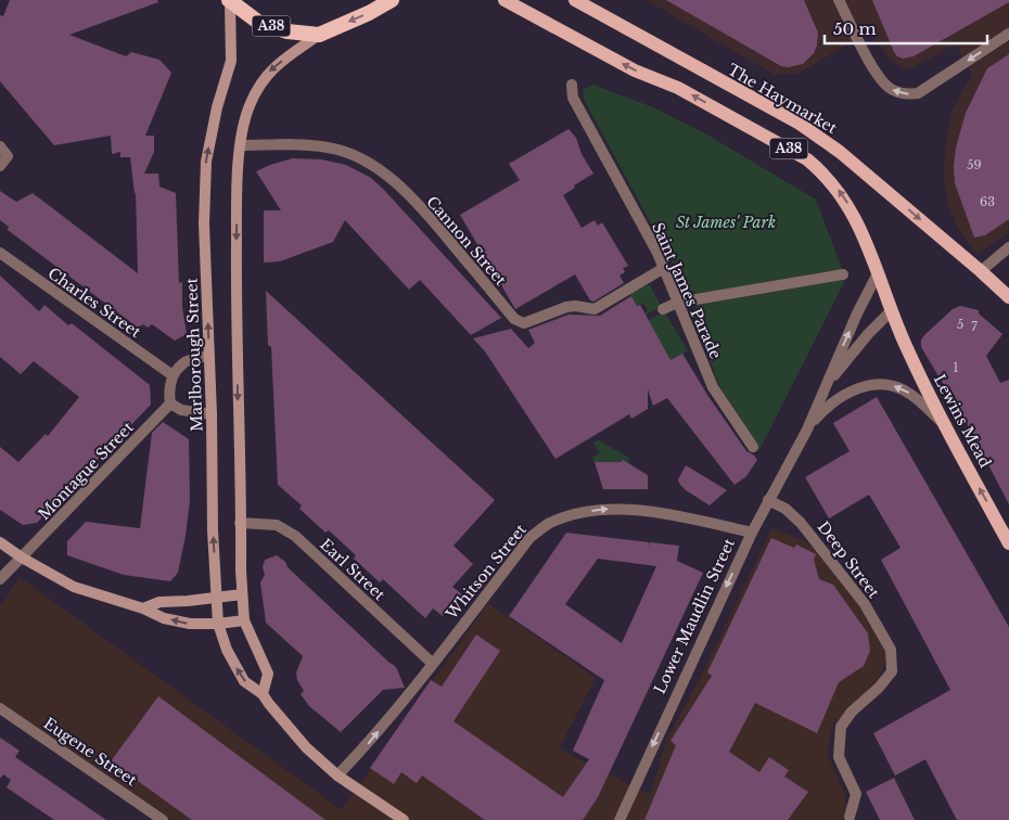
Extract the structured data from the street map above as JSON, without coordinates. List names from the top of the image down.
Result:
{
  "streets": {
    "highway": ["A38"],
    "main road": ["The Haymarket", "Marlborough Street", "Lewins Mead"],
    "street": [
      "Cannon Street",
      "Saint James Parade",
      "Charles Street",
      "Montague Street",
      "Deep Street",
      "Earl Street",
      "Whitson Street",
      "Lower Maudlin Street",
      "Eugene Street"
    ]
  },
  "crossings": [
    ["A38", "The Haymarket"],
    ["A38", "Marlborough Street"],
    ["A38", "Lewins Mead"],
    ["A38", "Lower Maudlin Street"],
    ["Cannon Street", "Saint James Parade"],
    ["Marlborough Street", "Whitson Street"],
    ["Lewins Mead", "Lower Maudlin Street"],
    ["Deep Street", "Lower Maudlin Street"],
    ["Earl Street", "Whitson Street"],
    ["Whitson Street", "Lower Maudlin Street"]
  ],
  "one_way": ["Lewins Mead", "Whitson Street"],
  "parks": ["St James' Park"],
  "house_numbers": [
    "59",
    "63",
    "5",
    "7",
    "1"
  ],
  "scale_bar": "50 m"
}
